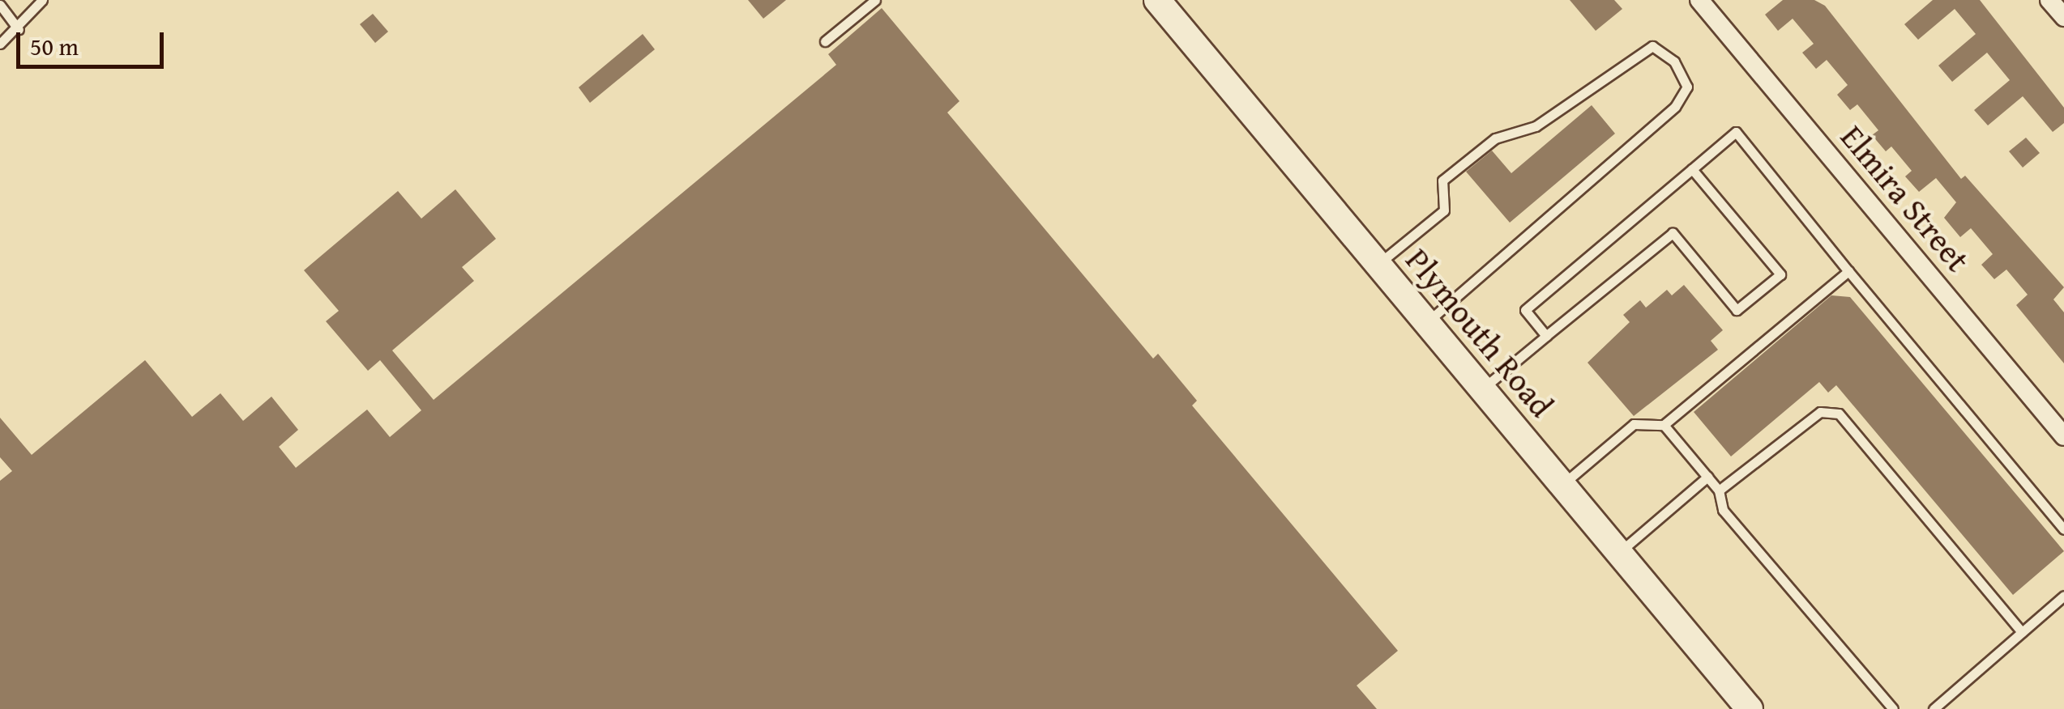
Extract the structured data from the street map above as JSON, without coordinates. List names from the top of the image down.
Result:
{
  "streets": {
    "main road": ["Plymouth Road"],
    "street": ["Elmira Street"]
  },
  "scale_bar": "50 m"
}
